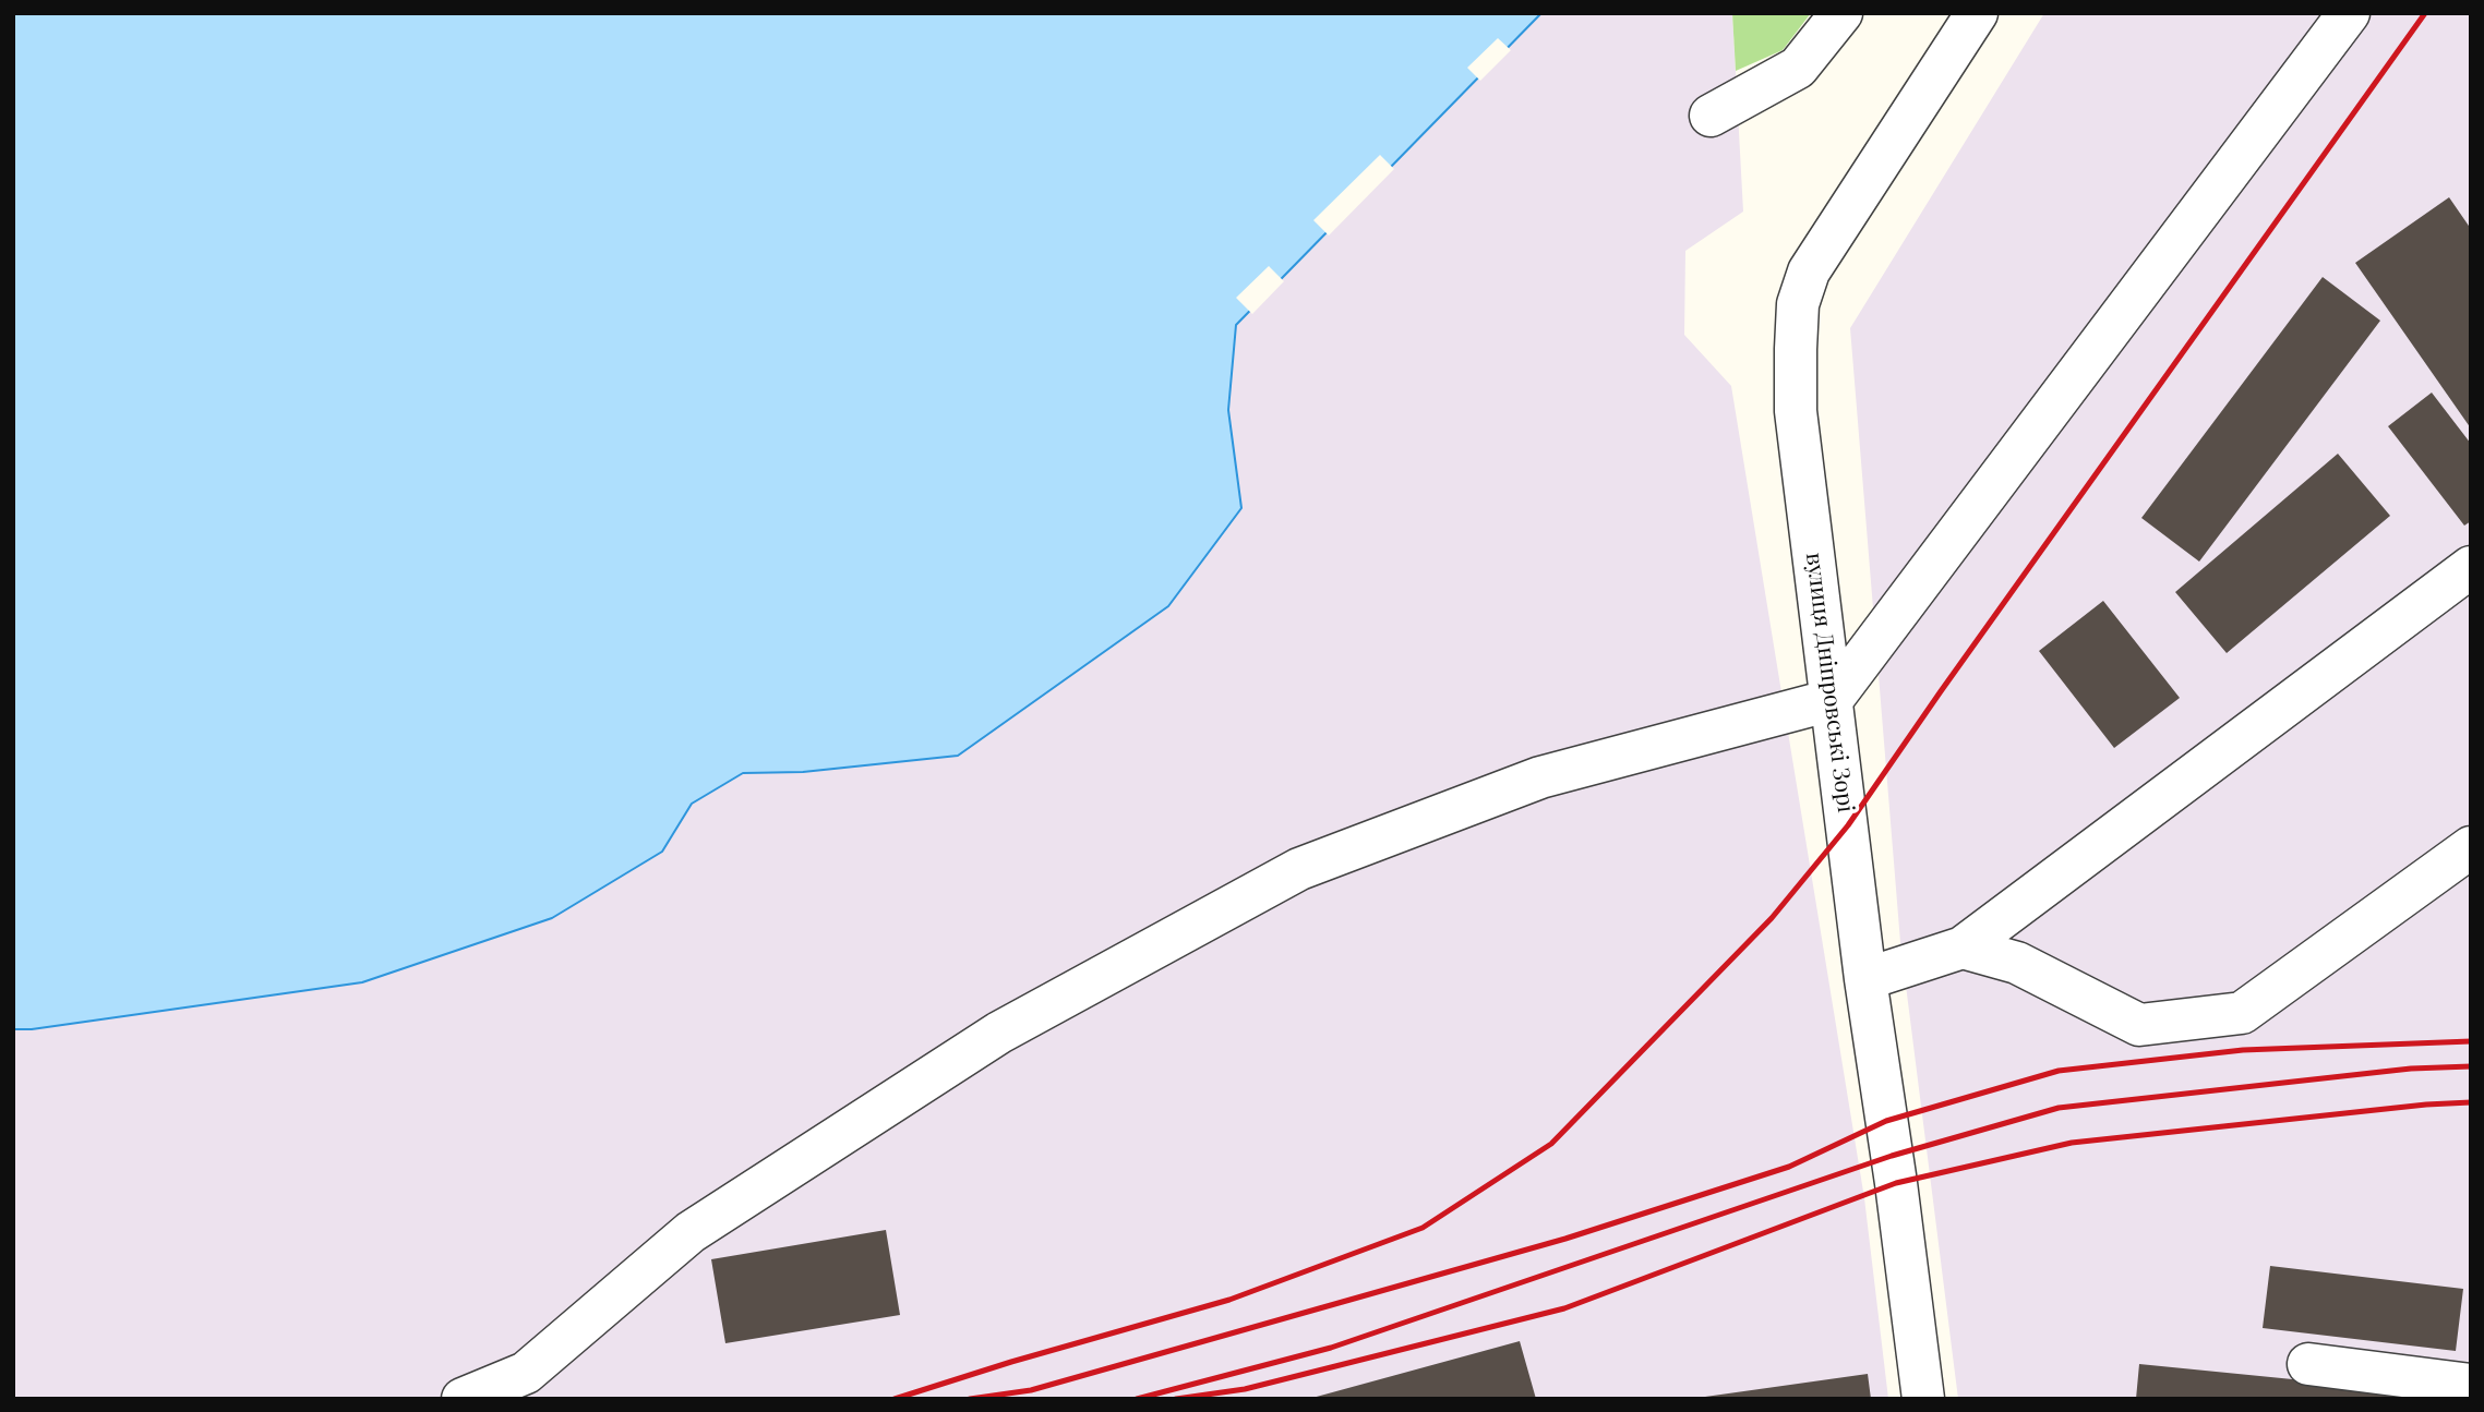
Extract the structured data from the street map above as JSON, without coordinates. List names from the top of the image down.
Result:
{
  "streets": {
    "street": ["вулиця Дніпровські Зорі"]
  }
}
